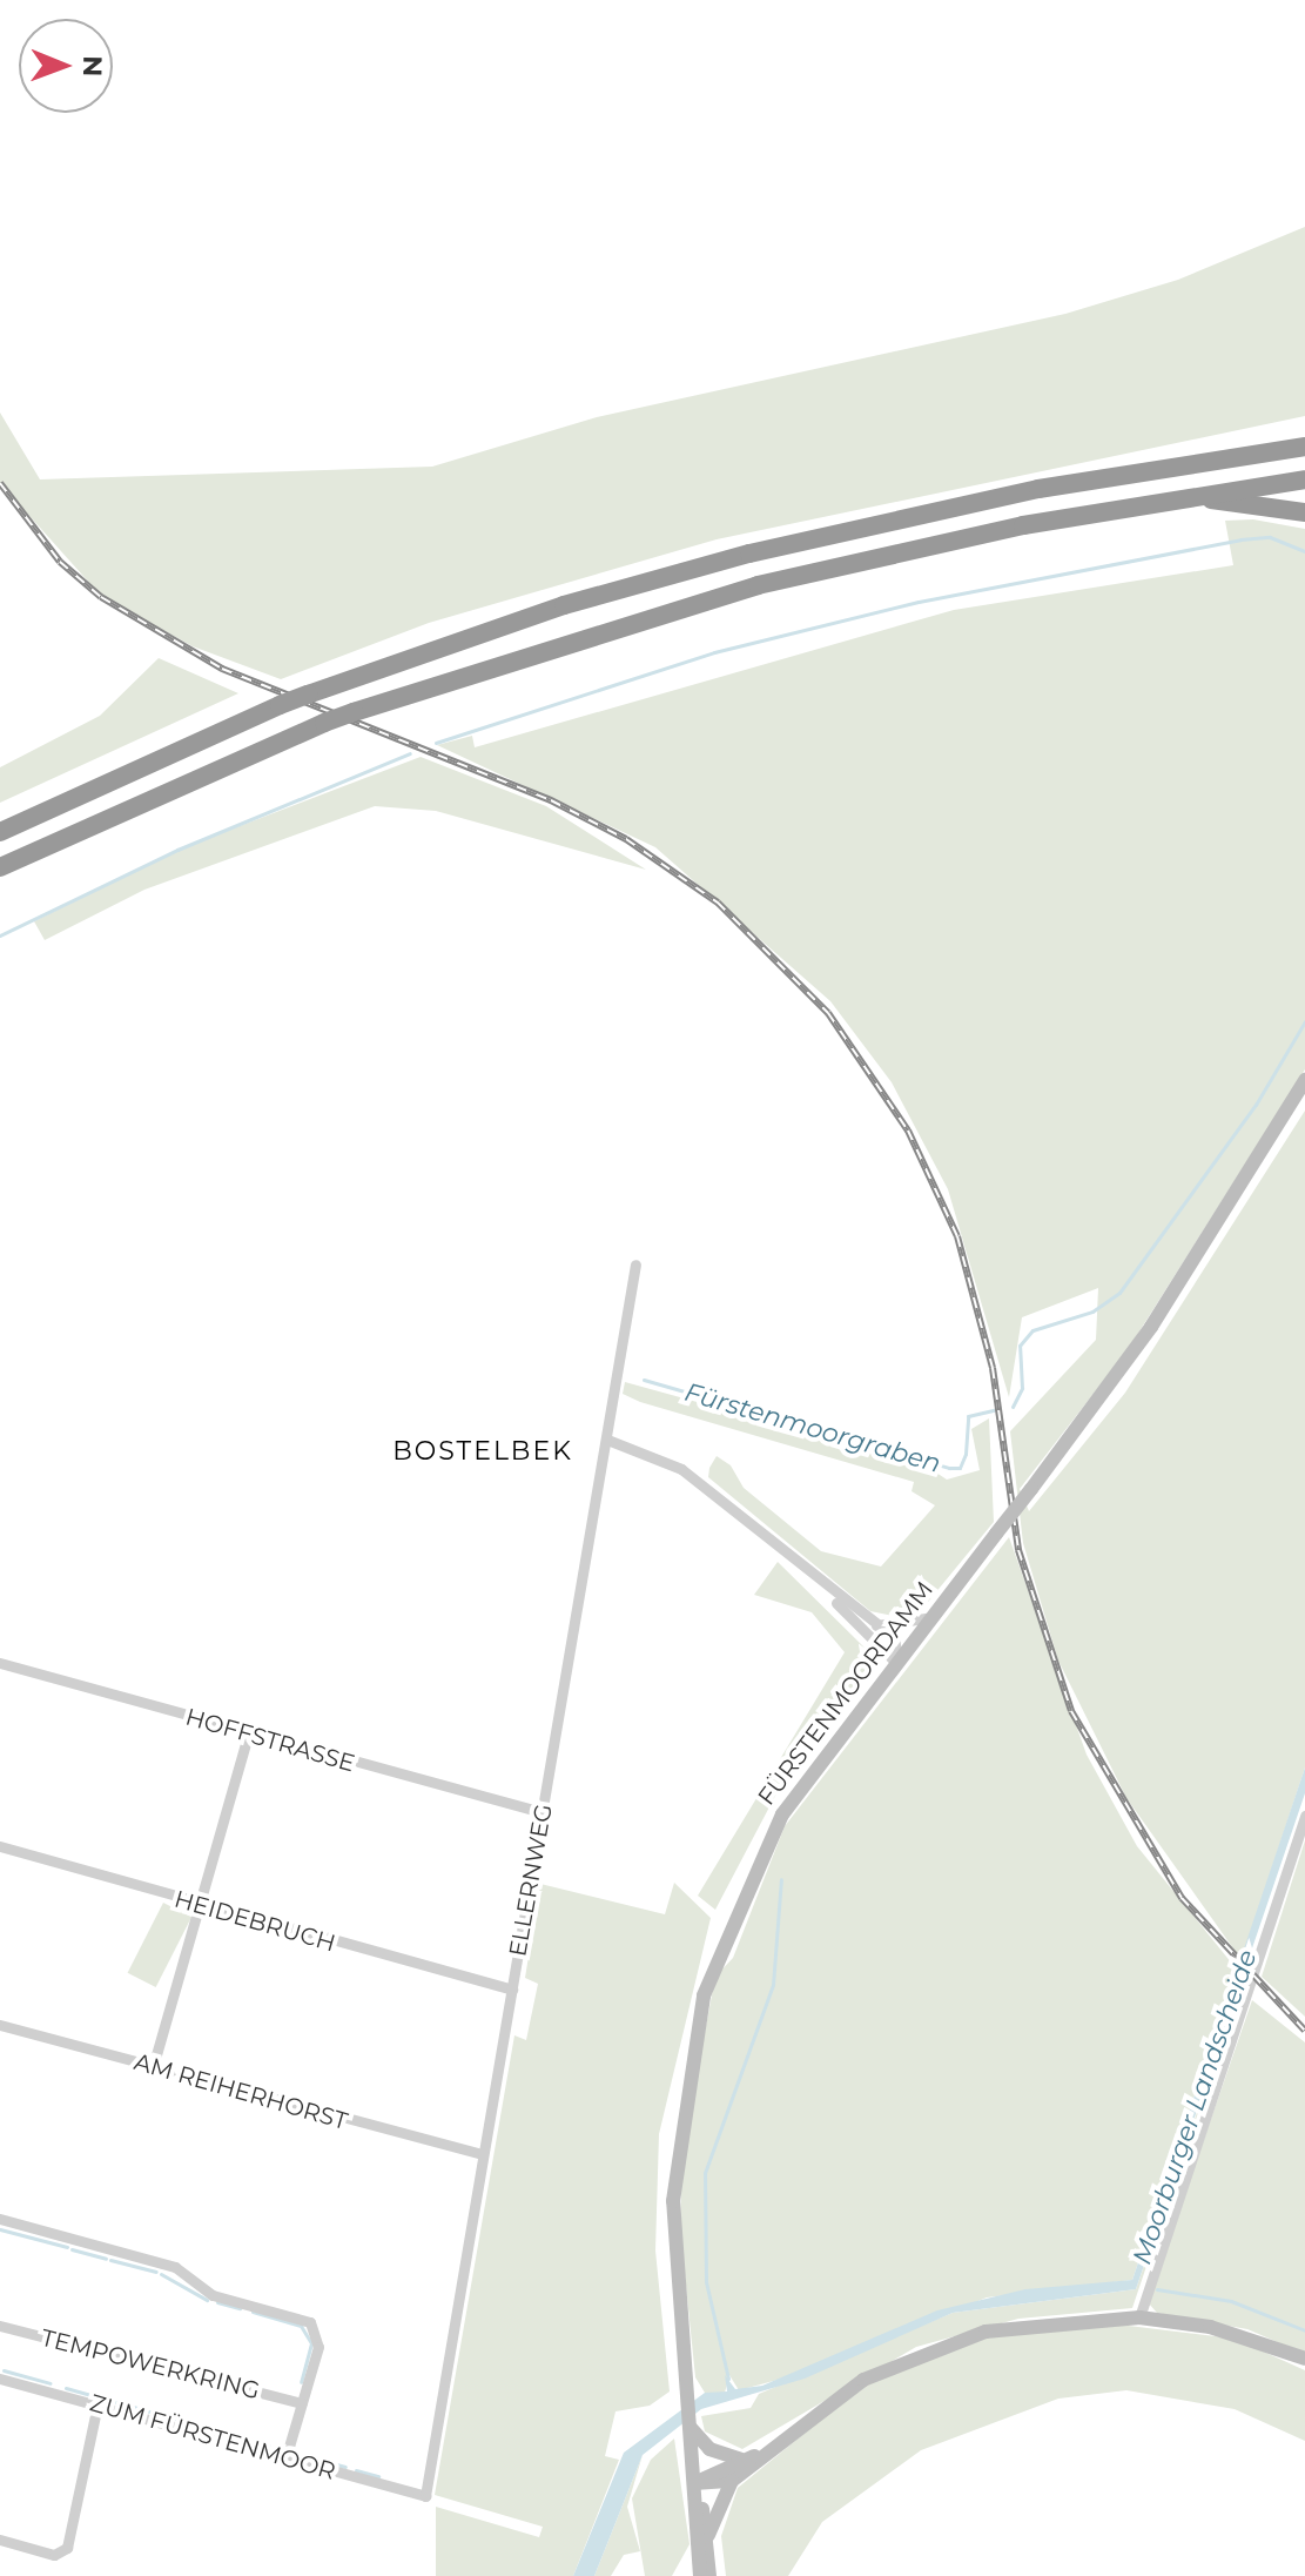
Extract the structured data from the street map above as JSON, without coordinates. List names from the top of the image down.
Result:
{
  "streets": {
    "main road": ["FÜRSTENMOORDAMM"],
    "street": [
      "HOFFSTRASSE",
      "ELLERNWEG",
      "HEIDEBRUCH",
      "AM REIHERHORST",
      "TEMPOWERKRING",
      "ZUM FÜRSTENMOOR"
    ]
  },
  "crossings": [
    ["HOFFSTRASSE", "ELLERNWEG"],
    ["ELLERNWEG", "HEIDEBRUCH"],
    ["ELLERNWEG", "AM REIHERHORST"],
    ["ELLERNWEG", "ZUM FÜRSTENMOOR"]
  ],
  "districts": ["BOSTELBEK"],
  "water": ["Fürstenmoorgraben", "Moorburger Landscheide"],
  "north": "right"
}
